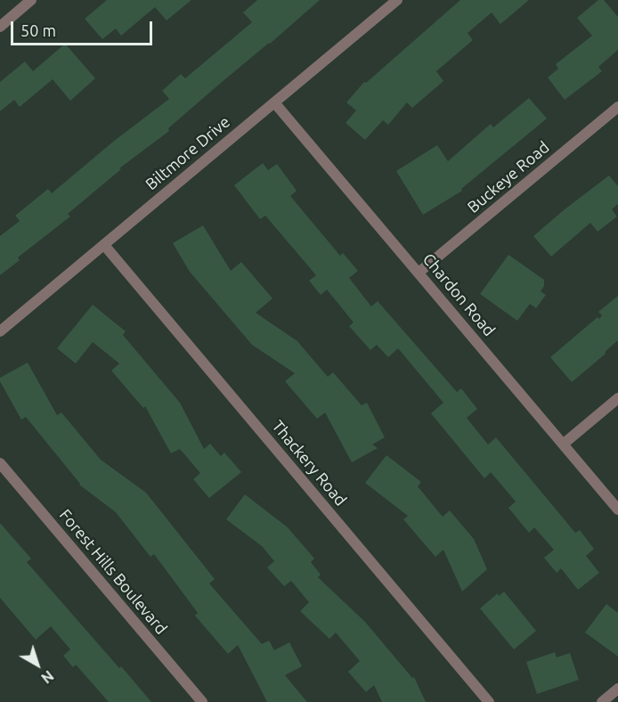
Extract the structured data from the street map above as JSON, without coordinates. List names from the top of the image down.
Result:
{
  "streets": {
    "street": [
      "Biltmore Drive",
      "Buckeye Road",
      "Chardon Road",
      "Thackery Road",
      "Forest Hills Boulevard"
    ]
  },
  "crossings": [
    ["Biltmore Drive", "Chardon Road"],
    ["Biltmore Drive", "Thackery Road"],
    ["Buckeye Road", "Chardon Road"]
  ],
  "scale_bar": "50 m",
  "north": "bottom right"
}
